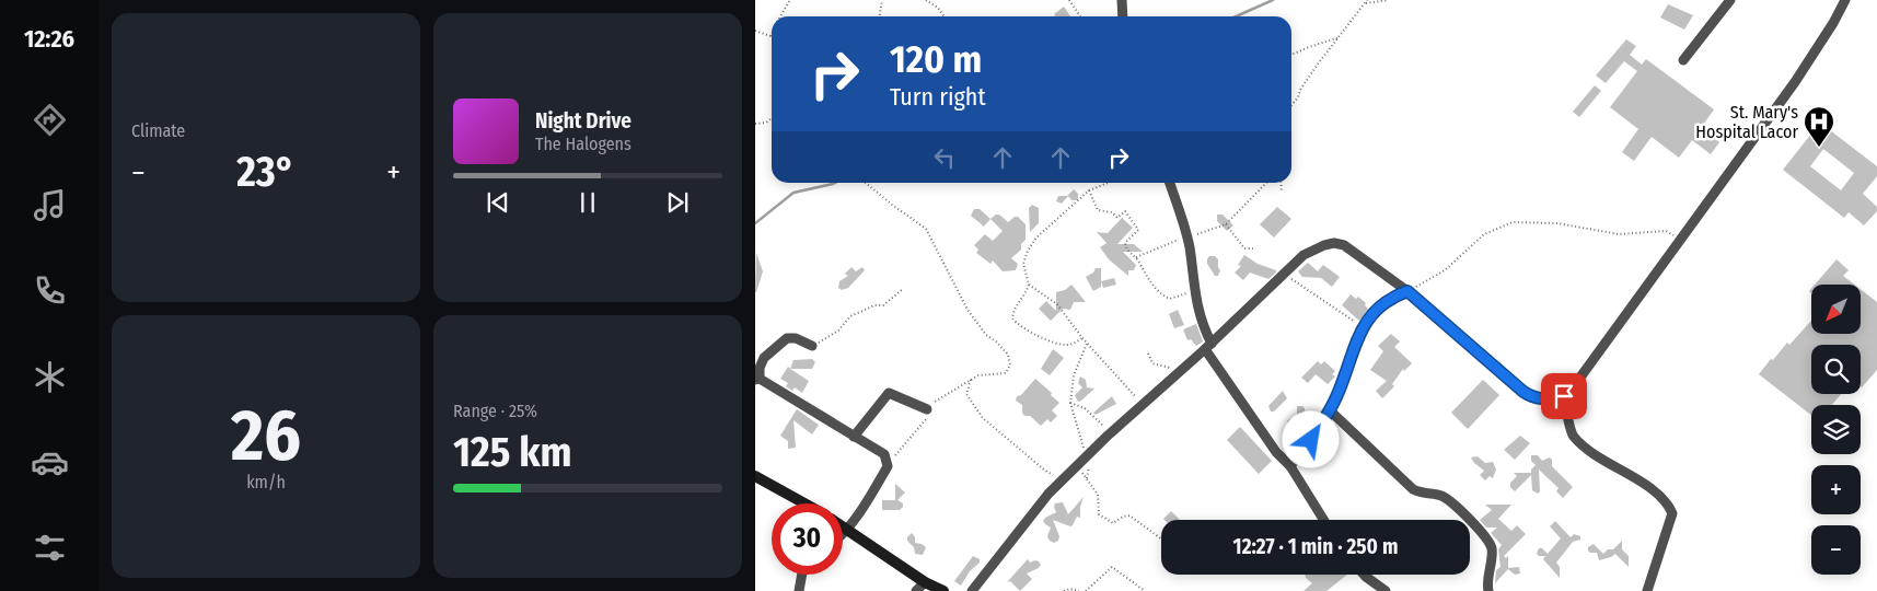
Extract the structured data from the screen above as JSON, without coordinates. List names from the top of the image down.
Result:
{
  "places": {
    "hospital": ["St. Mary's Hospital Lacor"]
  },
  "north": "bottom left",
  "page": {
    "tabs": "12:26",
    "tile": [
      "Climate",
      ["26", "km/h"],
      ["Range · 25%", "125 km"]
    ],
    "turn": ["120 m", "Turn right"],
    "song": ["Night Drive", "The Halogens"],
    "heat": ["−", "23°", "+"],
    "map_buttons": ["+", "−"],
    "limit": "30",
    "trip": "12:27 · 1 min · 250 m"
  }
}
